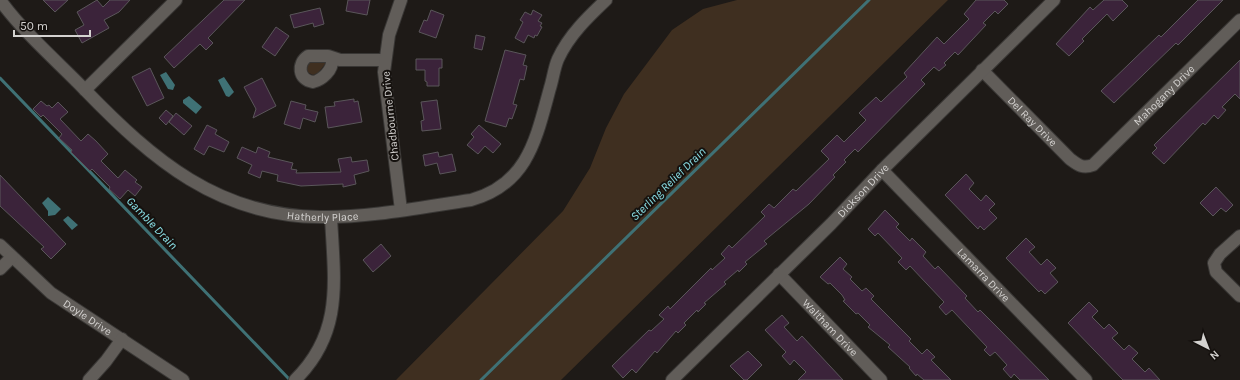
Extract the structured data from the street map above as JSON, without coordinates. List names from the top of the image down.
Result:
{
  "streets": {
    "street": [
      "Mahogany Drive",
      "Chadbourne Drive",
      "Del Ray Drive",
      "Dickson Drive",
      "Hatherly Place",
      "Lamarra Drive",
      "Doyle Drive",
      "Waltham Drive"
    ]
  },
  "crossings": [
    ["Mahogany Drive", "Del Ray Drive"],
    ["Chadbourne Drive", "Hatherly Place"],
    ["Del Ray Drive", "Dickson Drive"],
    ["Dickson Drive", "Lamarra Drive"],
    ["Dickson Drive", "Waltham Drive"]
  ],
  "water": ["Sterling Relief Drain", "Gamble Drain"],
  "scale_bar": "50 m",
  "north": "bottom right"
}
